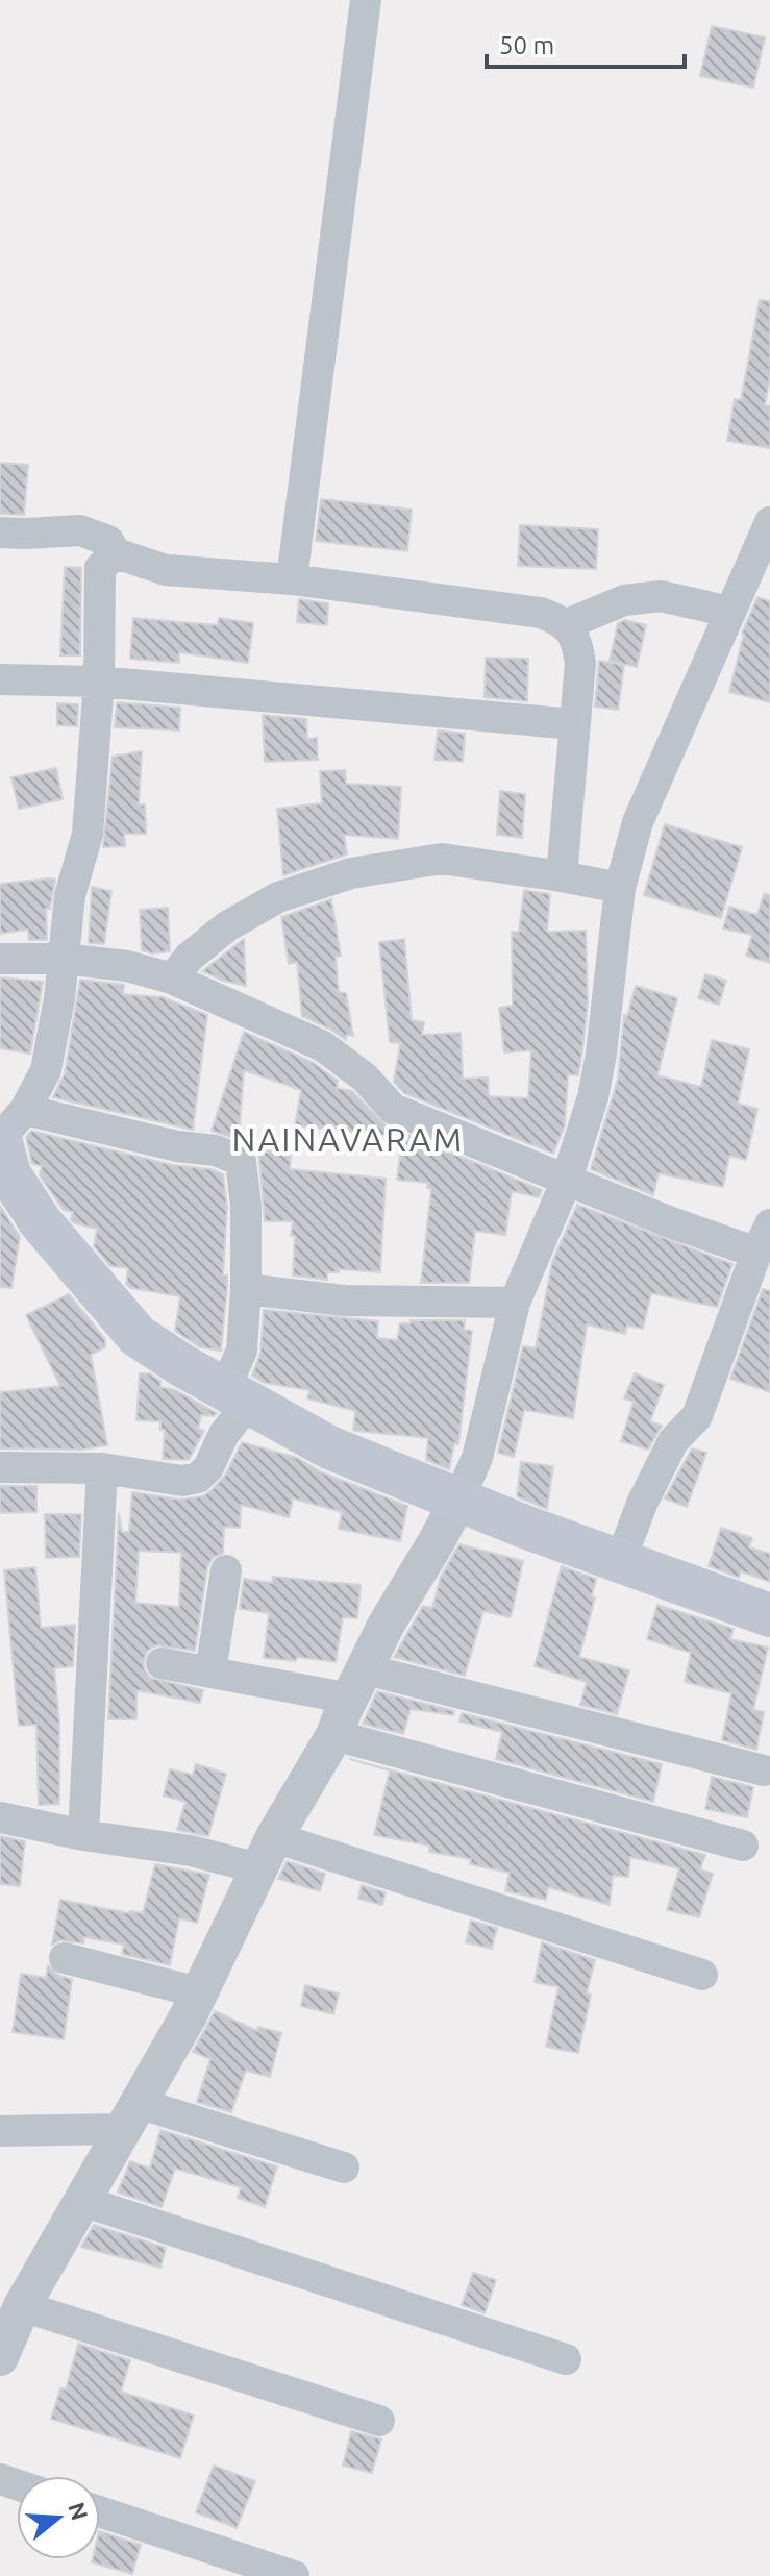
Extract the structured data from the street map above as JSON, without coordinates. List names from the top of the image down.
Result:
{
  "districts": ["NAINAVARAM"],
  "scale_bar": "50 m",
  "north": "right"
}
